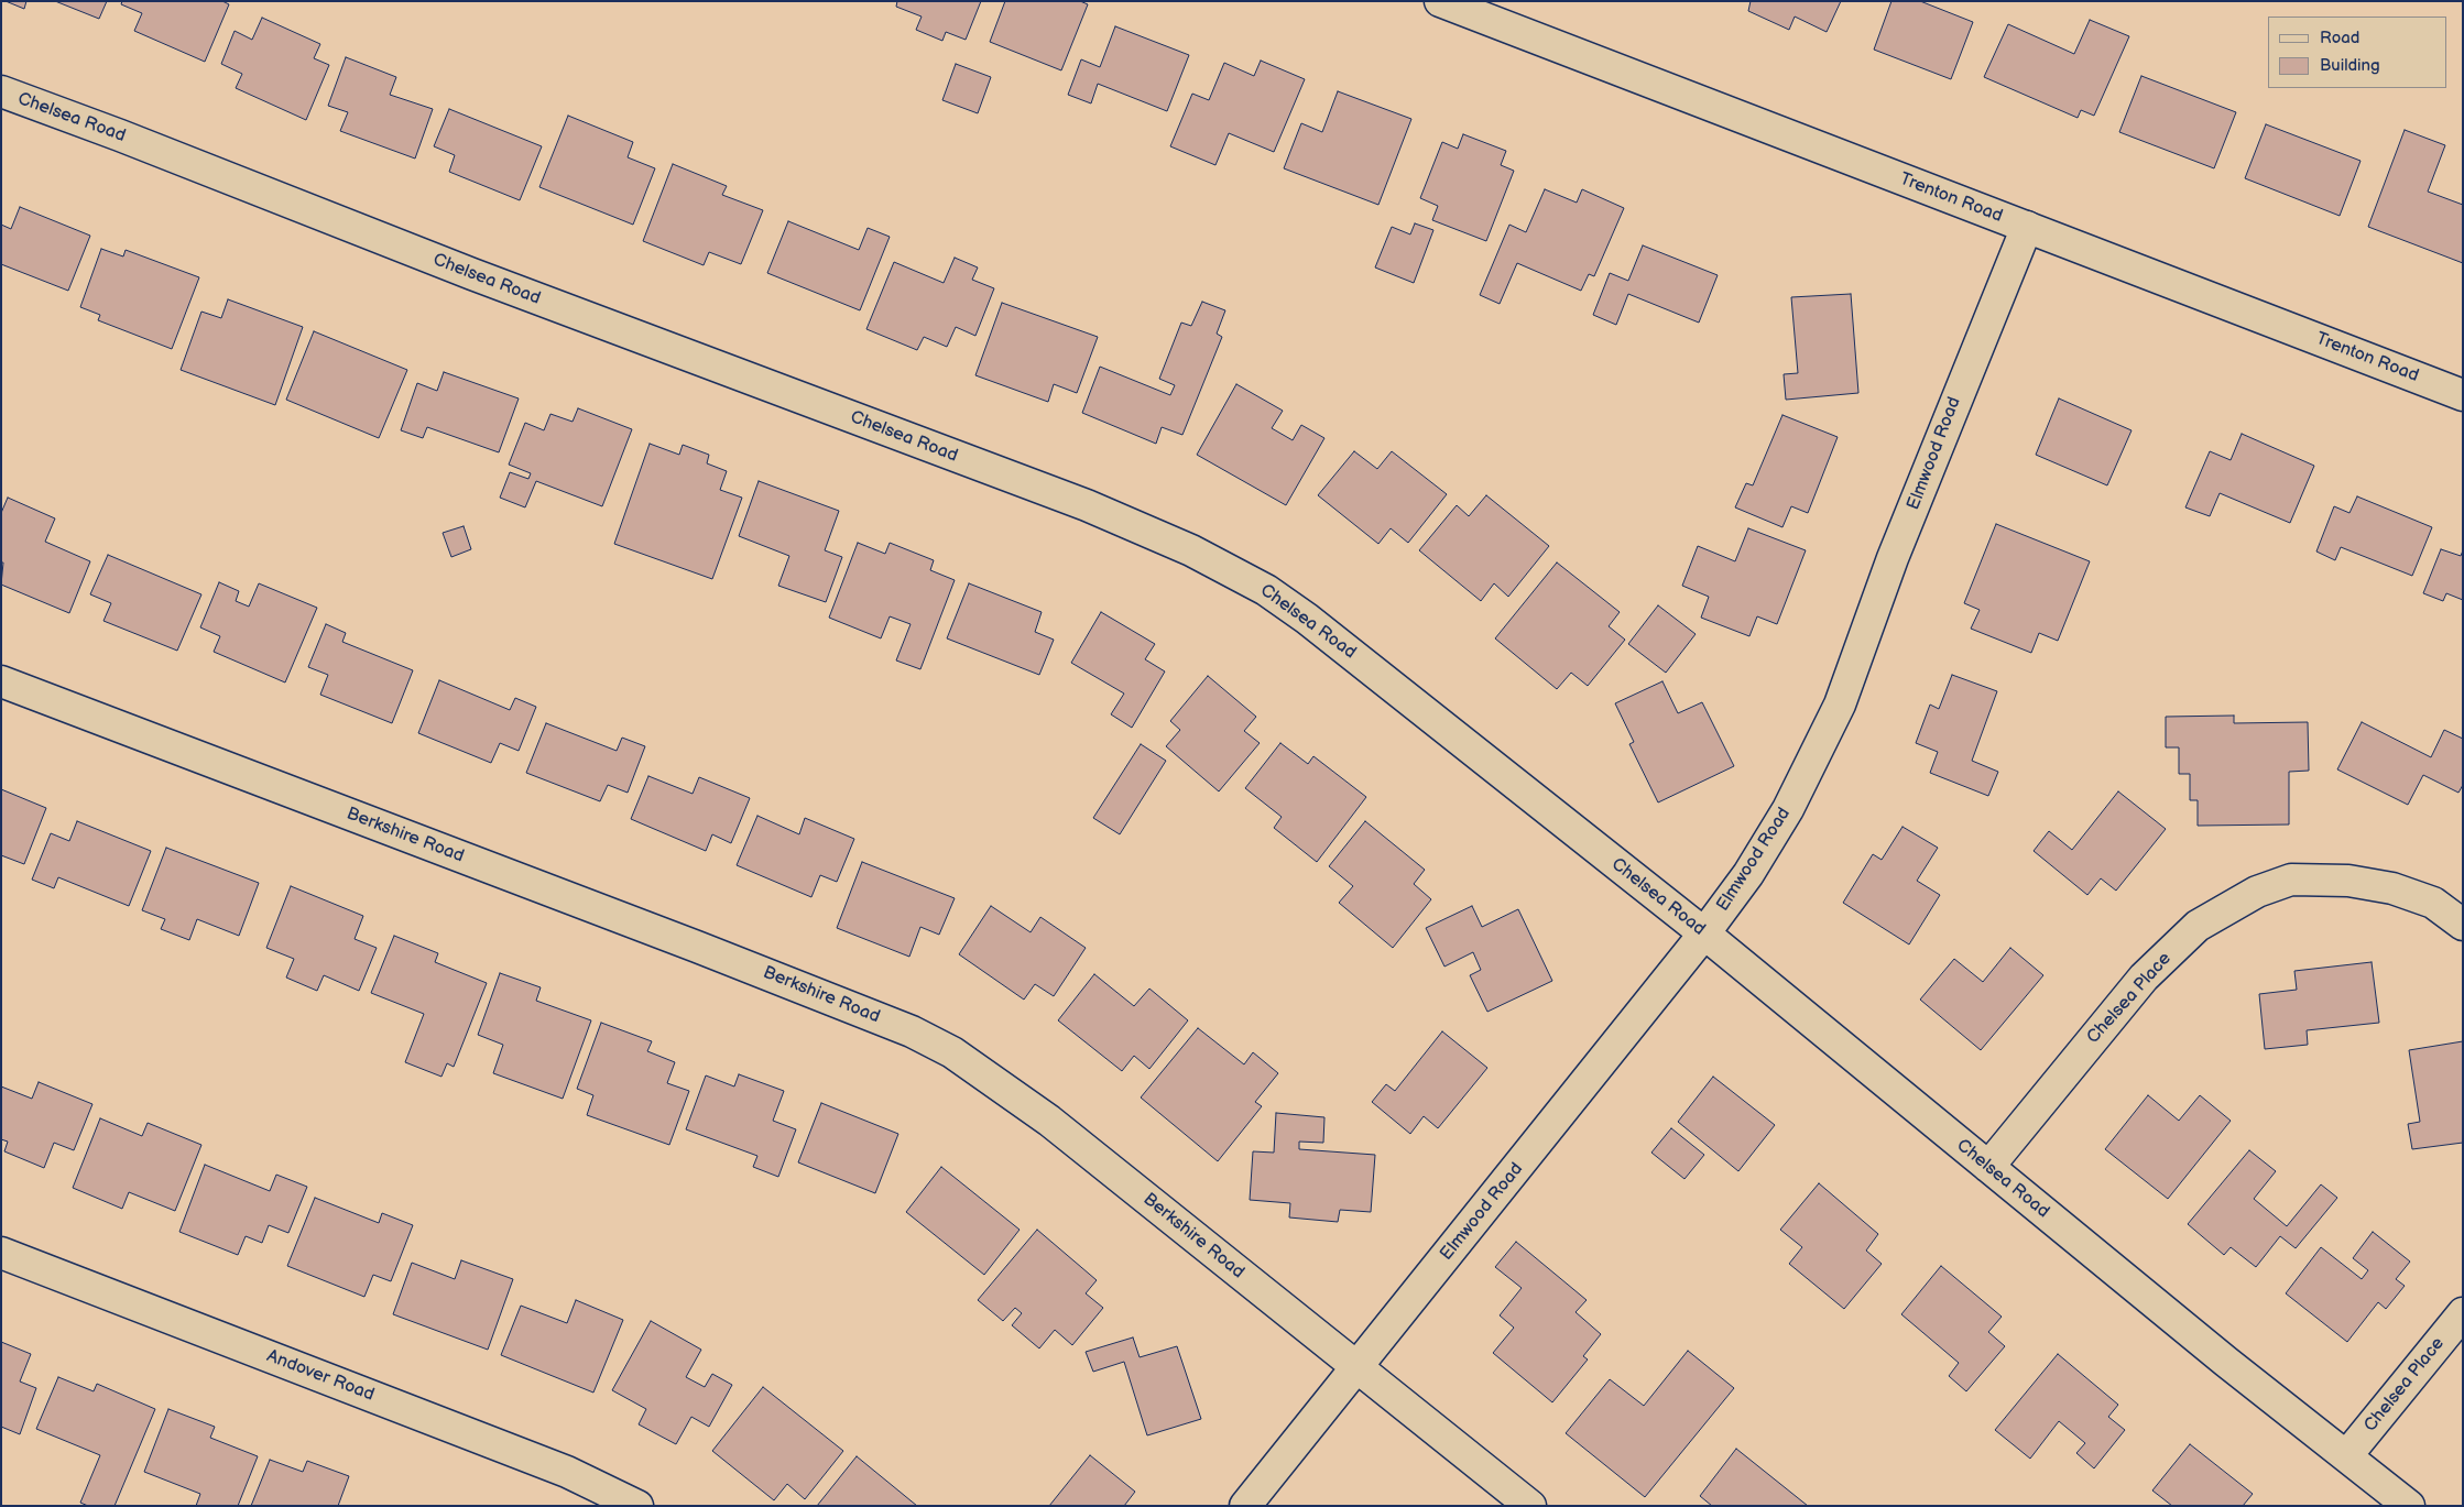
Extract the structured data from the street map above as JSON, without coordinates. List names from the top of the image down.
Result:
{
  "streets": {
    "street": [
      "Chelsea Road",
      "Trenton Road",
      "Elmwood Road",
      "Berkshire Road",
      "Chelsea Place",
      "Andover Road"
    ]
  },
  "crossings": [
    ["Chelsea Road", "Elmwood Road"],
    ["Chelsea Road", "Chelsea Place"],
    ["Trenton Road", "Elmwood Road"],
    ["Elmwood Road", "Berkshire Road"]
  ],
  "legend": ["Road", "Building"]
}
